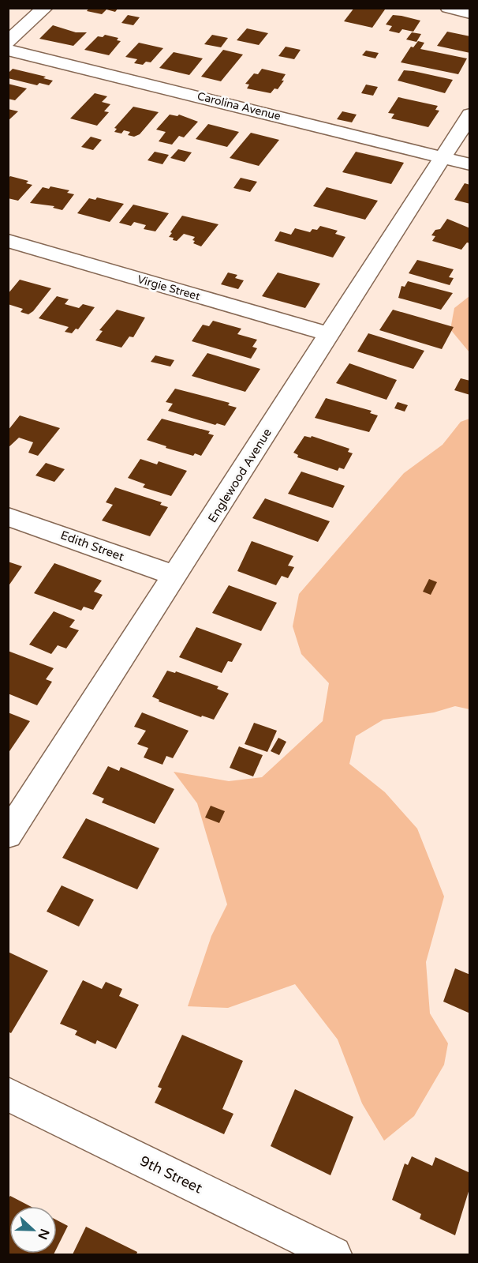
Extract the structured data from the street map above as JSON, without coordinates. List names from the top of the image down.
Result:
{
  "streets": {
    "street": [
      "Carolina Avenue",
      "Virgie Street",
      "Englewood Avenue",
      "Edith Street",
      "9th Street"
    ]
  },
  "crossings": [
    ["Carolina Avenue", "Englewood Avenue"],
    ["Virgie Street", "Englewood Avenue"],
    ["Englewood Avenue", "Edith Street"]
  ],
  "north": "right"
}
